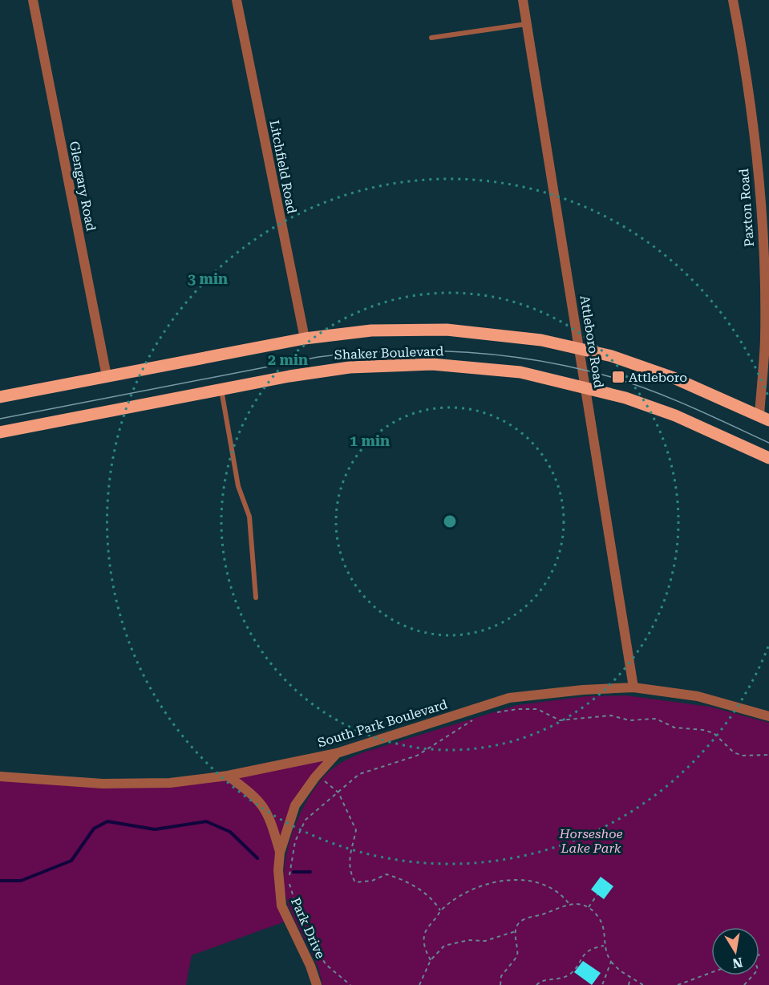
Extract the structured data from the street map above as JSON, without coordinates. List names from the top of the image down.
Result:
{
  "streets": {
    "main road": ["Shaker Boulevard"],
    "street": [
      "Litchfield Road",
      "Glengary Road",
      "Paxton Road",
      "Attleboro Road",
      "South Park Boulevard",
      "Park Drive"
    ]
  },
  "crossings": [
    ["Litchfield Road", "Shaker Boulevard"],
    ["Glengary Road", "Shaker Boulevard"],
    ["Paxton Road", "Shaker Boulevard"],
    ["Attleboro Road", "Shaker Boulevard"],
    ["Attleboro Road", "South Park Boulevard"],
    ["South Park Boulevard", "Park Drive"]
  ],
  "parks": ["Horseshoe Lake Park"],
  "places": {
    "transit": ["Attleboro"]
  },
  "north": "bottom",
  "rings": ["3 min", "2 min", "1 min"]
}
